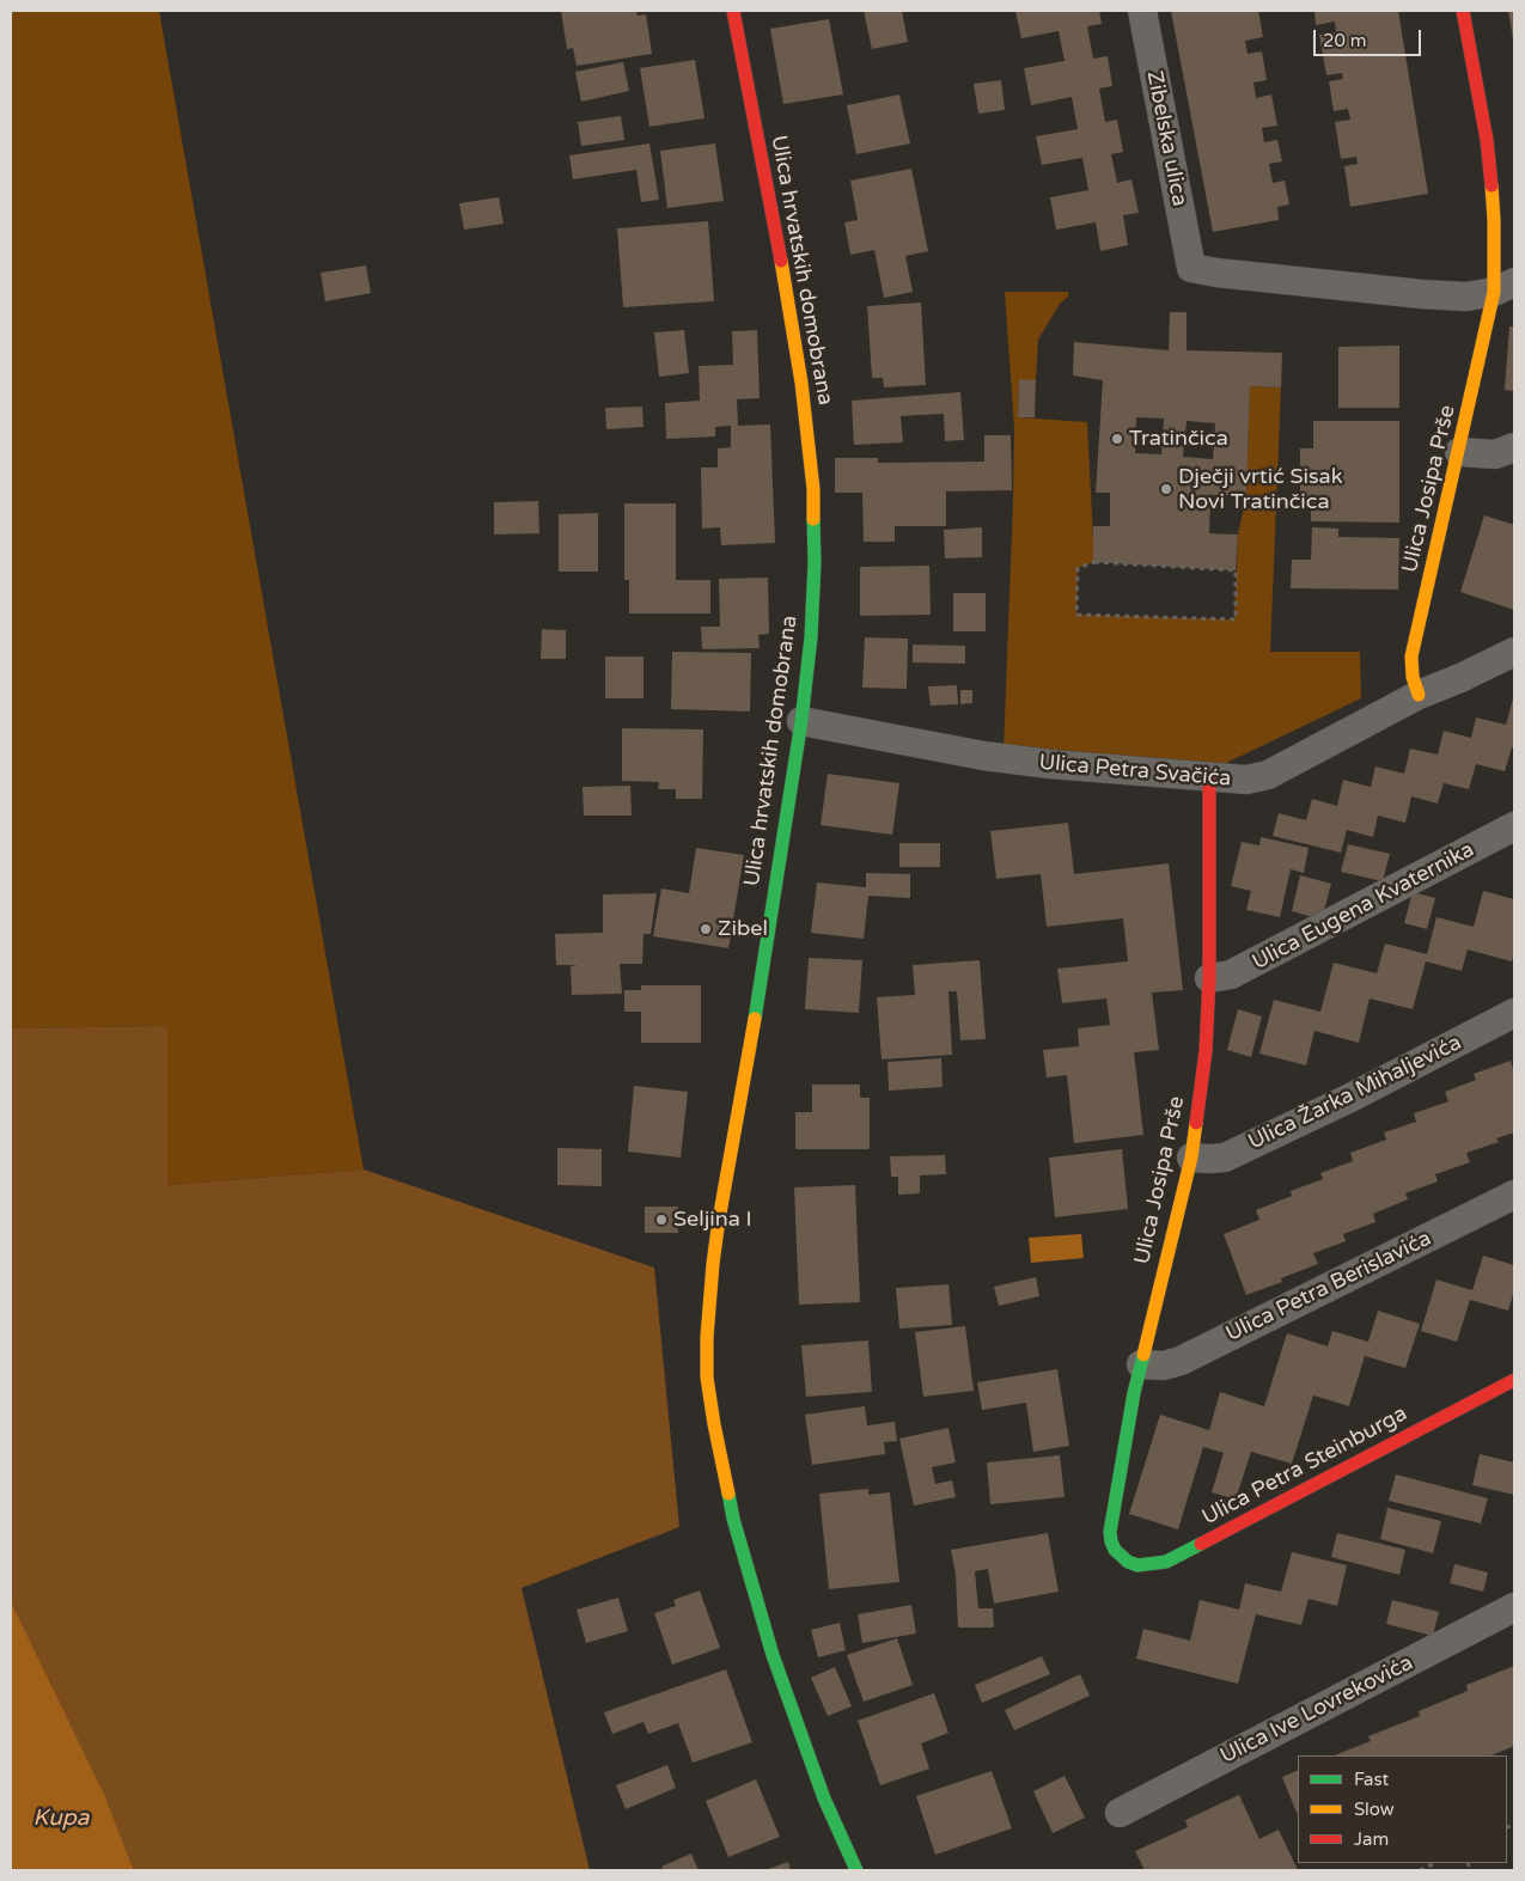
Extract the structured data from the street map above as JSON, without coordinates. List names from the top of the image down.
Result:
{
  "streets": {
    "street": [
      "Zibelska ulica",
      "Ulica hrvatskih domobrana",
      "Ulica Josipa Prše",
      "Ulica Petra Svačića",
      "Ulica Eugena Kvaternika",
      "Ulica Žarka Mihaljevića",
      "Ulica Petra Berislavića",
      "Ulica Petra Steinburga",
      "Ulica Ive Lovrekovića"
    ]
  },
  "crossings": [
    ["Zibelska ulica", "Ulica Josipa Prše"],
    ["Ulica hrvatskih domobrana", "Ulica Petra Svačića"],
    ["Ulica Josipa Prše", "Ulica Petra Svačića"],
    ["Ulica Josipa Prše", "Ulica Eugena Kvaternika"],
    ["Ulica Josipa Prše", "Ulica Žarka Mihaljevića"],
    ["Ulica Josipa Prše", "Ulica Petra Berislavića"],
    ["Ulica Josipa Prše", "Ulica Petra Steinburga"]
  ],
  "water": ["Kupa"],
  "places": [
    "Tratinčica",
    "Dječji vrtić Sisak Novi Tratinčica",
    "Zibel",
    "Seljina I"
  ],
  "legend": ["Fast", "Slow", "Jam"],
  "scale_bar": "20 m"
}
